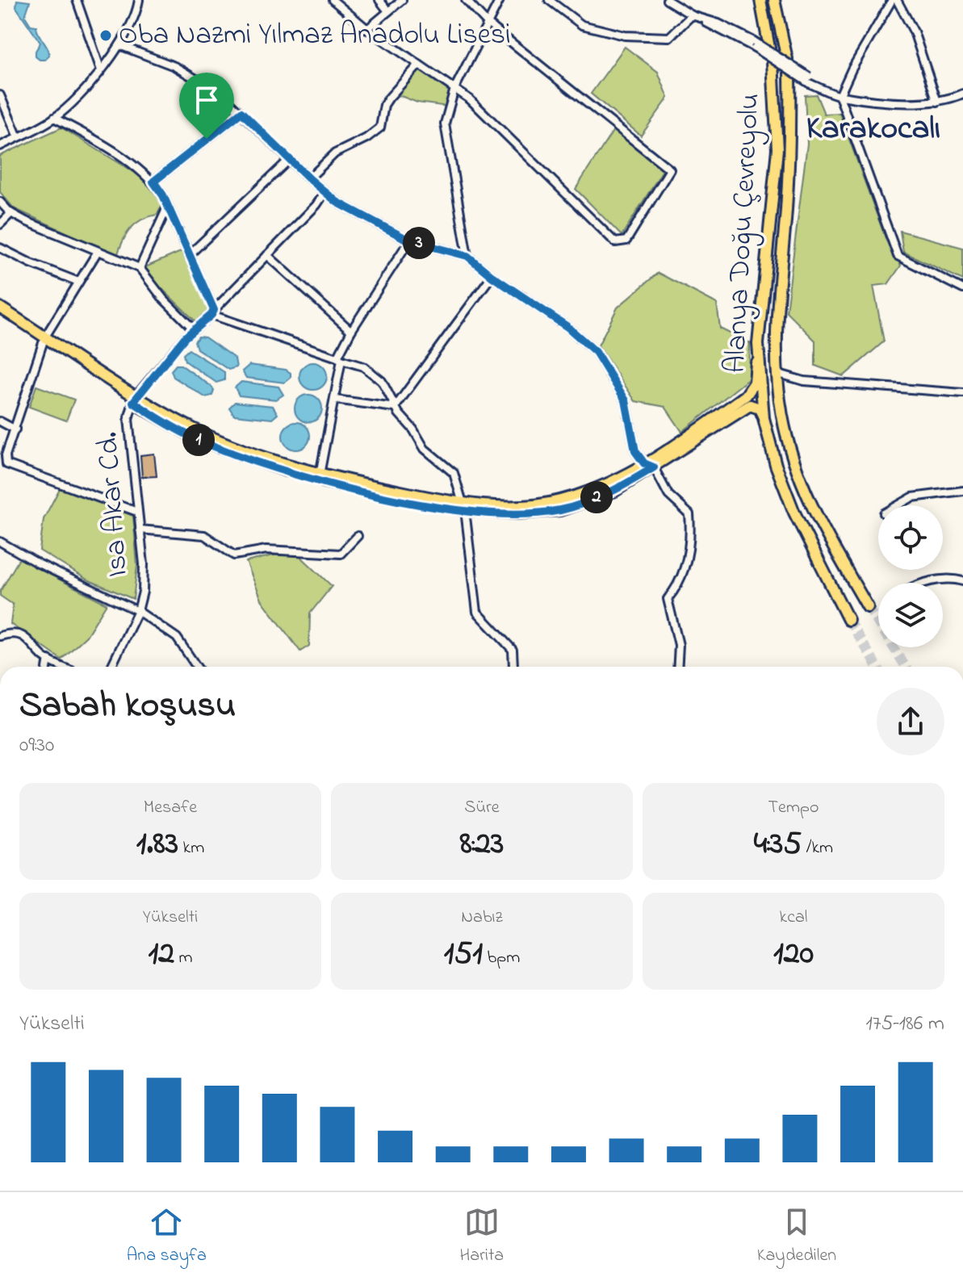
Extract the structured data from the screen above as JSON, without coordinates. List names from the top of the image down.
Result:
{
  "streets": {
    "main road": ["Alanya Doğu Çevreyolu"],
    "street": ["Isa Akar Cd."]
  },
  "districts": ["Karakocalı"],
  "places": ["Oba Nazmi Yılmaz Anadolu Lisesi"],
  "page": {
    "pins": ["3", "1", "2"],
    "heading": ["Sabah koşusu", "09:30"],
    "stats": [
      ["Mesafe", "1.83 km"],
      ["Süre", "8:23"],
      ["Tempo", "4:35 /km"],
      ["Yükselti", "12 m"],
      ["Nabız", "151 bpm"],
      ["kcal", "120"]
    ],
    "chart": ["Yükselti", "175–186 m"],
    "tabs": ["Ana sayfa", "Harita", "Kaydedilen"]
  }
}
